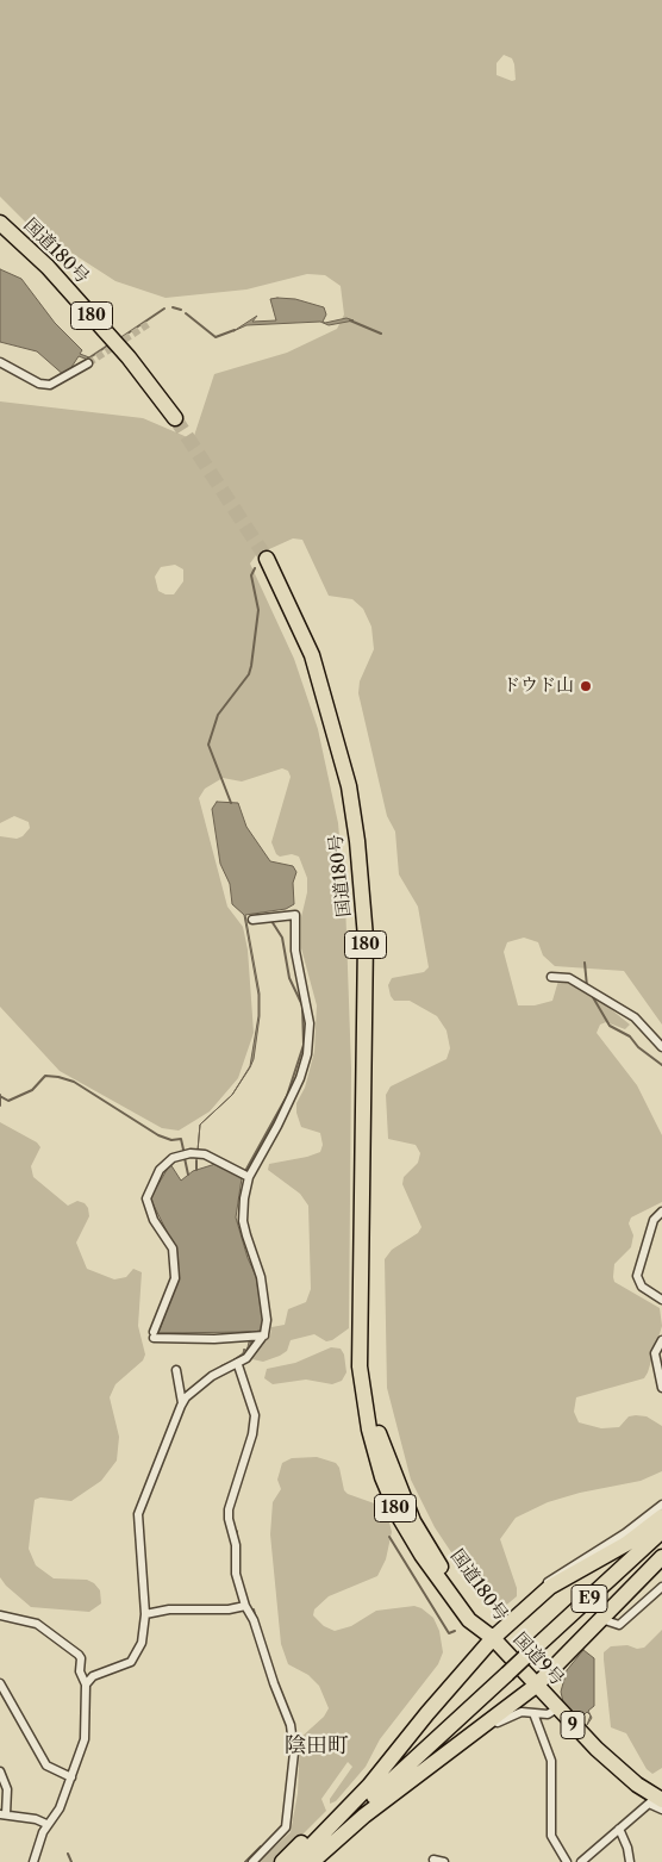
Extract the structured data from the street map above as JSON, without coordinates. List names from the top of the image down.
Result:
{
  "streets": {
    "highway": [
      "国道180号",
      "180",
      "E9",
      "国道9号",
      "9"
    ]
  },
  "crossings": [
    ["国道180号", "国道9号"]
  ],
  "districts": ["陰田町"],
  "places": ["ドウド山"]
}
